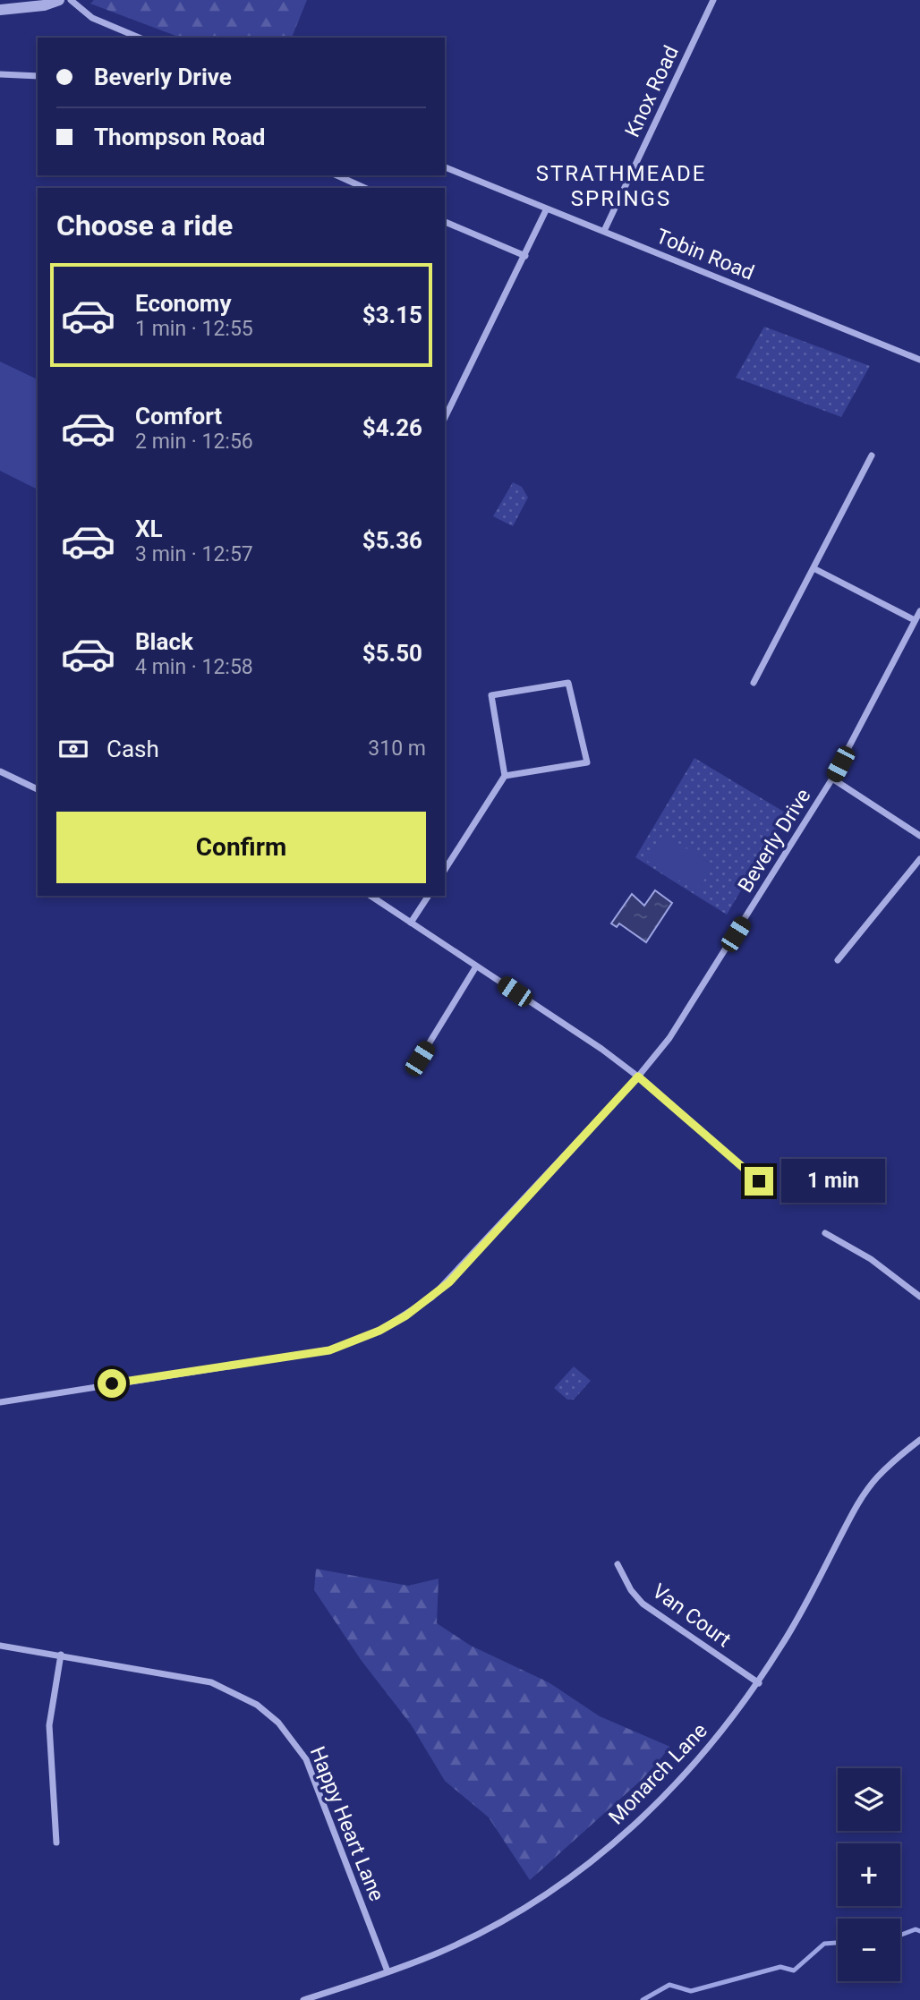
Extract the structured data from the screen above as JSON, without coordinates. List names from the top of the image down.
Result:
{
  "streets": {
    "street": [
      "Knox Road",
      "Tobin Road",
      "Beverly Drive",
      "Van Court",
      "Monarch Lane",
      "Happy Heart Lane"
    ]
  },
  "crossings": [
    ["Knox Road", "Tobin Road"],
    ["Van Court", "Monarch Lane"],
    ["Monarch Lane", "Happy Heart Lane"]
  ],
  "districts": ["STRATHMEADE SPRINGS"],
  "page": {
    "banner": ["Beverly Drive", "Thompson Road"],
    "heading": "Choose a ride",
    "list": [
      {
        "name": "Economy",
        "note": "1 min · 12:55",
        "value": "$3.15"
      },
      {
        "name": "Comfort",
        "note": "2 min · 12:56",
        "value": "$4.26"
      },
      {
        "name": "XL",
        "note": "3 min · 12:57",
        "value": "$5.36"
      },
      {
        "name": "Black",
        "note": "4 min · 12:58",
        "value": "$5.50"
      }
    ],
    "pay": ["Cash", "310 m"],
    "buttons": "Confirm",
    "bubble": "1 min",
    "map_buttons": ["+", "−"]
  }
}
